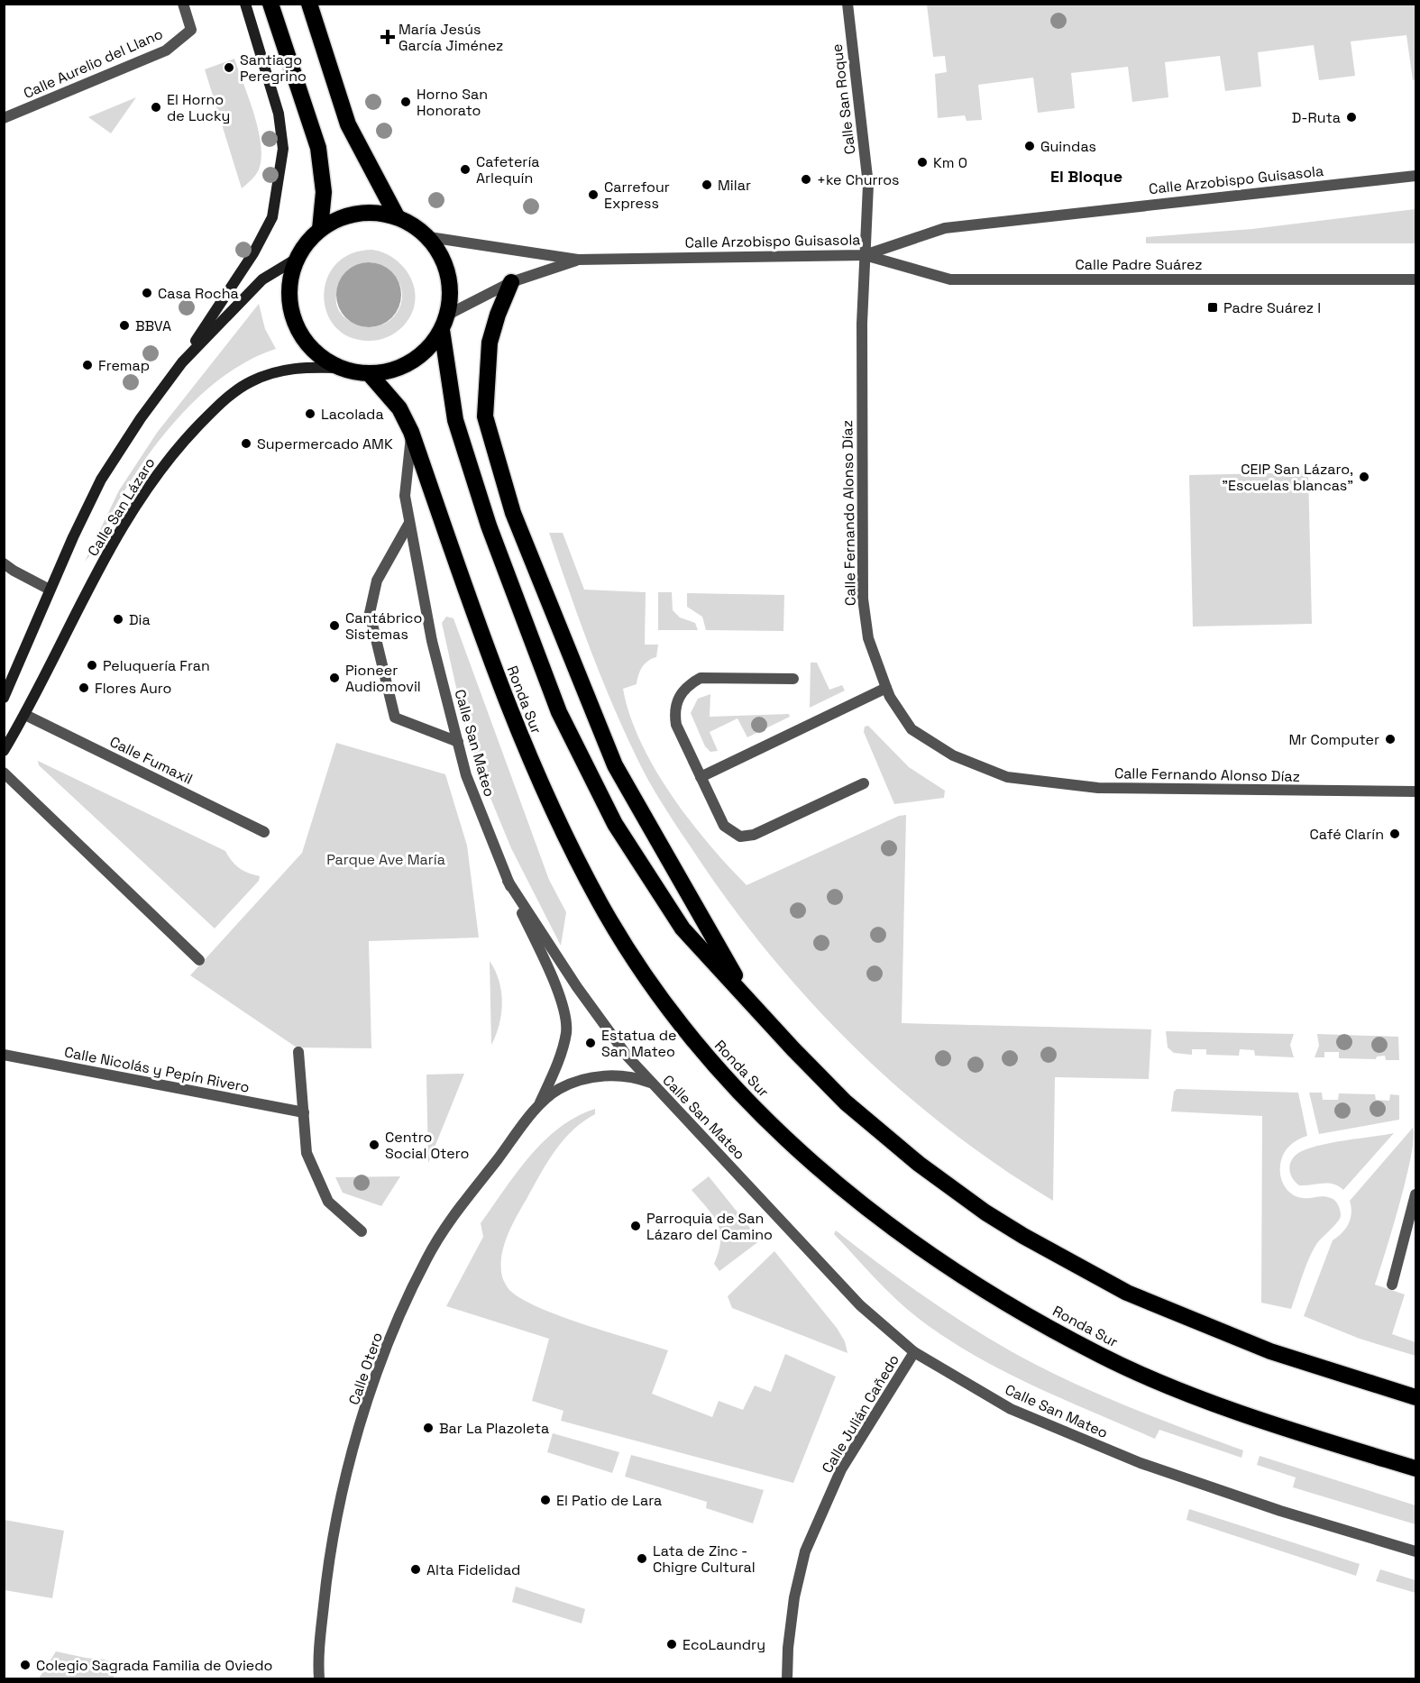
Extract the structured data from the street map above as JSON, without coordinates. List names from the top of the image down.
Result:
{
  "streets": {
    "highway": ["Ronda Sur"],
    "street": [
      "Calle Aurelio del Llano",
      "Calle San Roque",
      "Calle Arzobispo Guisasola",
      "Calle Padre Suárez",
      "Calle San Lázaro",
      "Calle Fernando Alonso Díaz",
      "Calle San Mateo",
      "Calle Fumaxil",
      "Calle Nicolás y Pepín Rivero",
      "Calle Otero",
      "Calle Julián Cañedo"
    ]
  },
  "crossings": [
    ["Calle San Roque", "Calle Arzobispo Guisasola"],
    ["Calle San Roque", "Calle Padre Suárez"],
    ["Calle San Roque", "Calle Fernando Alonso Díaz"],
    ["Calle Arzobispo Guisasola", "Calle Padre Suárez"],
    ["Calle Arzobispo Guisasola", "Calle San Lázaro"],
    ["Calle Arzobispo Guisasola", "Calle Fernando Alonso Díaz"],
    ["Calle Arzobispo Guisasola", "Ronda Sur"],
    ["Calle Padre Suárez", "Calle Fernando Alonso Díaz"],
    ["Calle San Lázaro", "Ronda Sur"],
    ["Calle San Lázaro", "Calle Fumaxil"],
    ["Ronda Sur", "Calle San Mateo"],
    ["Calle San Mateo", "Calle Otero"],
    ["Calle San Mateo", "Calle Julián Cañedo"]
  ],
  "districts": ["El Bloque"],
  "parks": ["Parque Ave María"],
  "places": {
    "health": ["María Jesús García Jiménez"],
    "other": [
      "Santiago Peregrino",
      "Horno San Honorato",
      "El Horno de Lucky",
      "D-Ruta",
      "Guindas",
      "Km 0",
      "Cafetería Arlequín",
      "+ke Churros",
      "Milar",
      "Carrefour Express",
      "Casa Rocha",
      "BBVA",
      "Fremap",
      "Lacolada",
      "Supermercado AMK",
      "CEIP San Lázaro, \"Escuelas blancas\"",
      "Dia",
      "Cantábrico Sistemas",
      "Peluquería Fran",
      "Pioneer Audiomovil",
      "Flores Auro",
      "Mr Computer",
      "Café Clarín",
      "Estatua de San Mateo",
      "Centro Social Otero",
      "Parroquia de San Lázaro del Camino",
      "Bar La Plazoleta",
      "El Patio de Lara",
      "Lata de Zinc - Chigre Cultural",
      "Alta Fidelidad",
      "EcoLaundry",
      "Colegio Sagrada Familia de Oviedo"
    ],
    "transit": ["Padre Suárez I"]
  }
}
